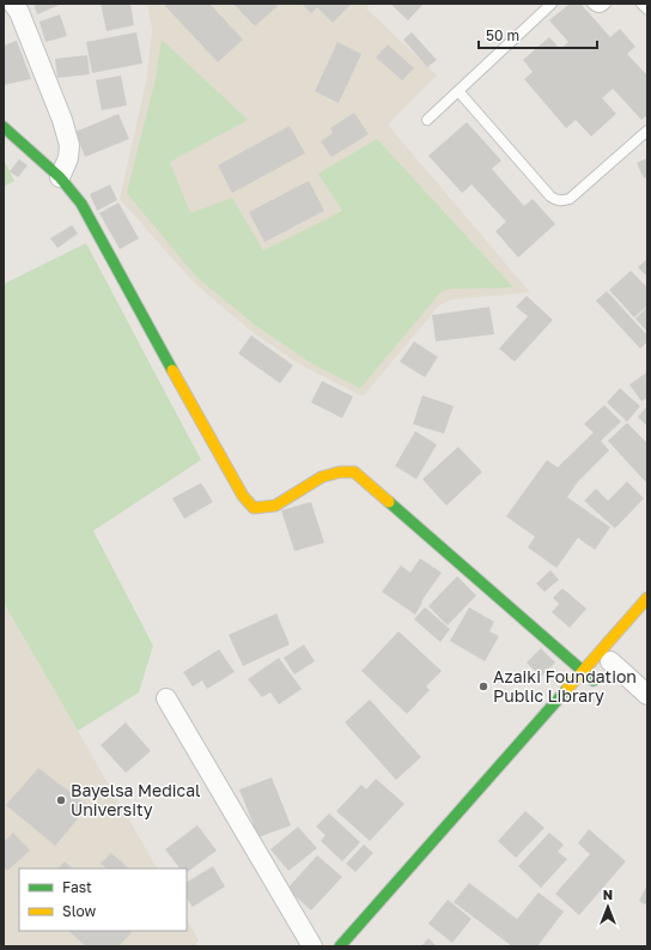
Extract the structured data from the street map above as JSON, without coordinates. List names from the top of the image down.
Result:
{
  "places": ["Azaiki Foundation Public Library", "Bayelsa Medical University"],
  "legend": ["Fast", "Slow"],
  "scale_bar": "50 m",
  "north": "top"
}
